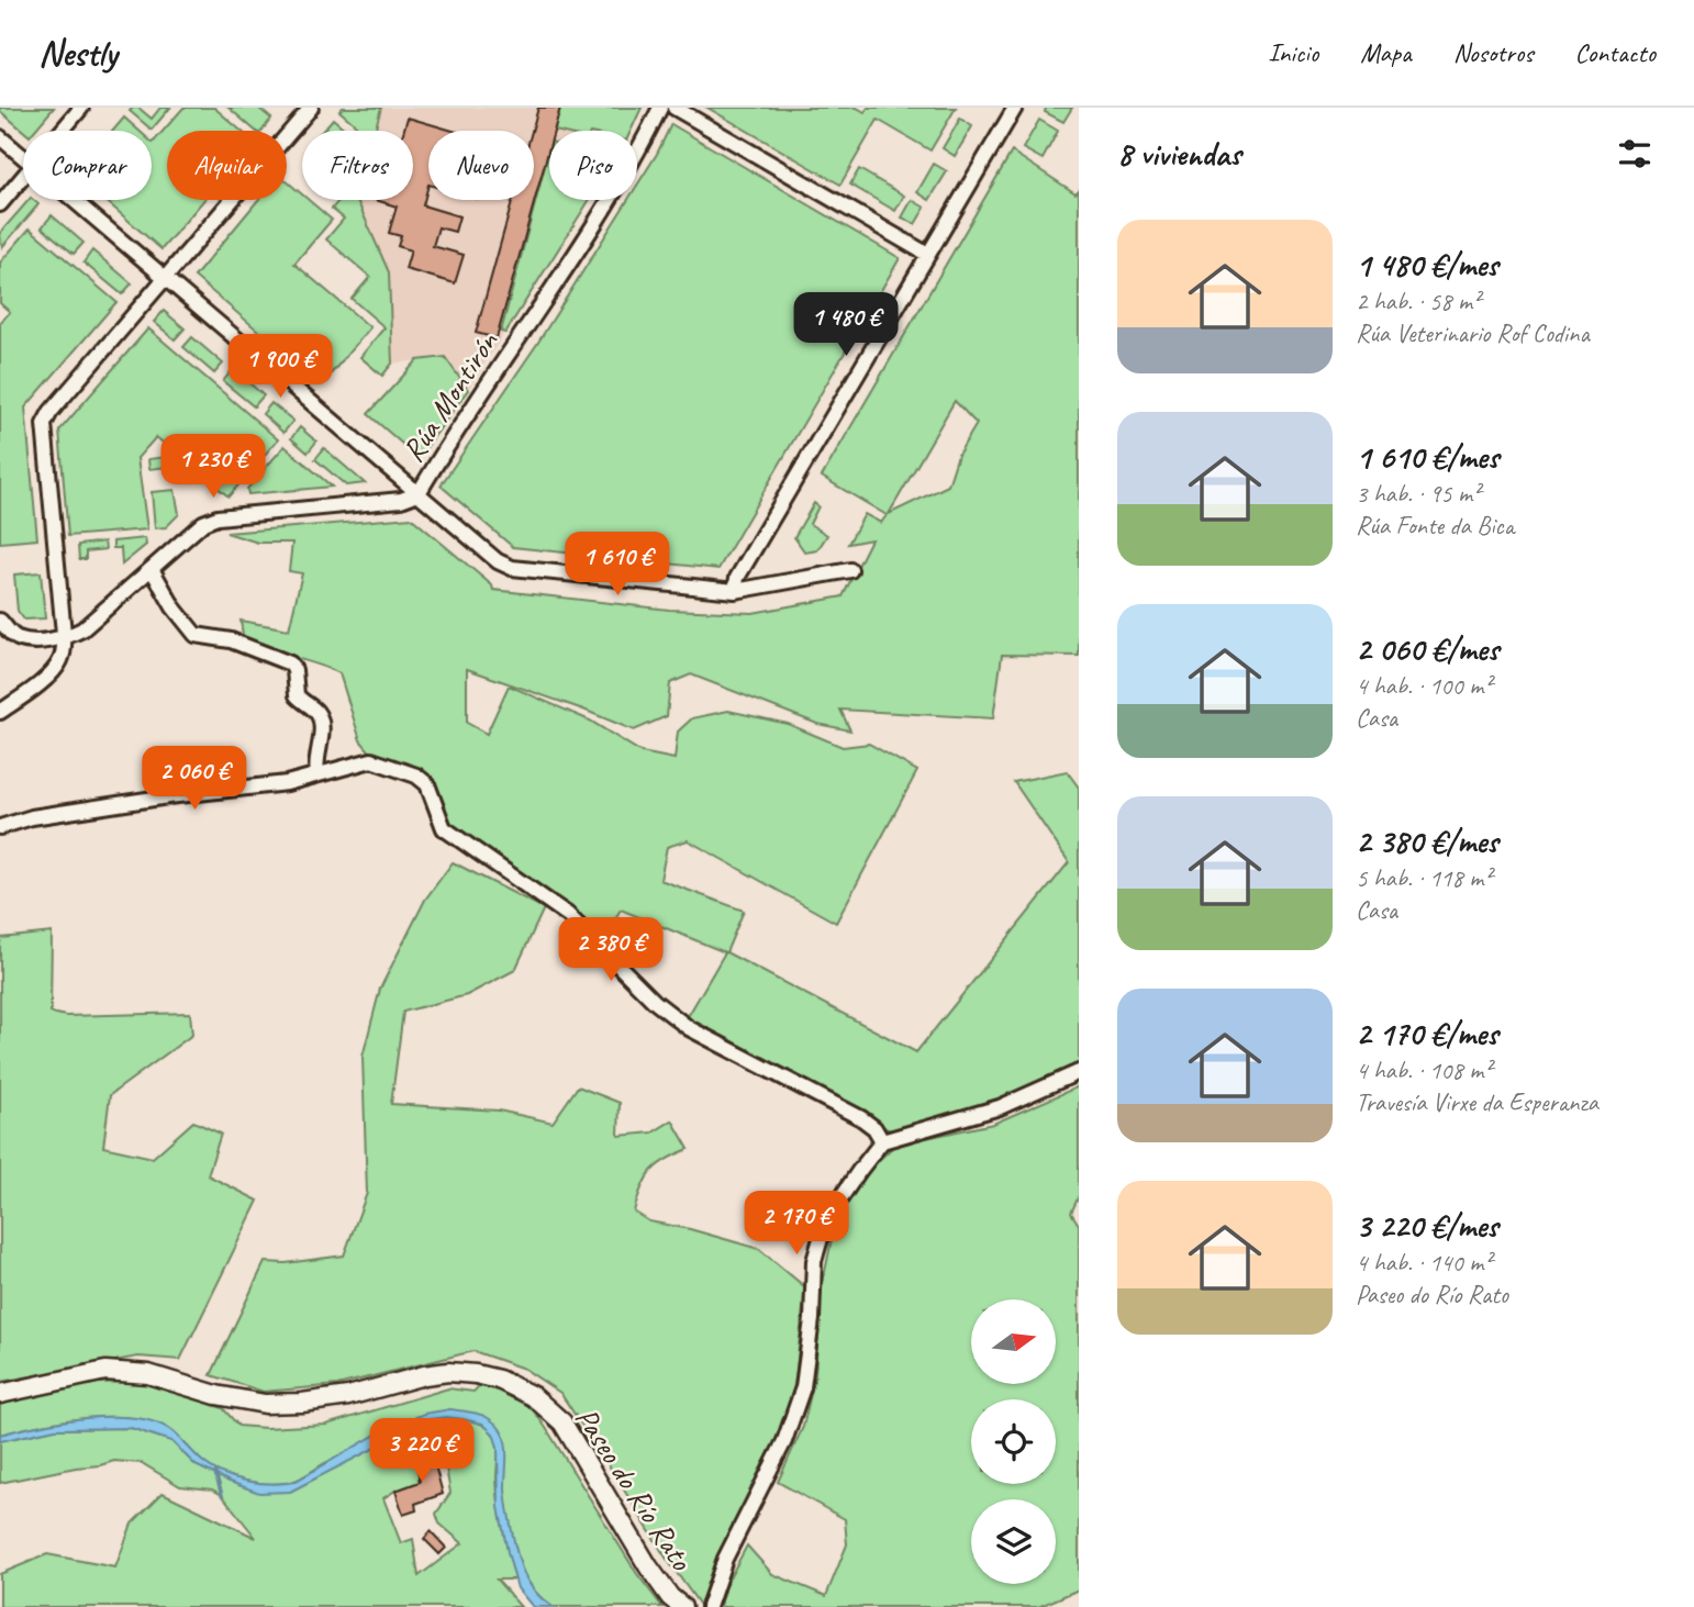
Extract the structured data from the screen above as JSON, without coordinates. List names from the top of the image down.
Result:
{
  "streets": {
    "street": ["Rúa Montirón", "Paseo do Río Rato"]
  },
  "north": "right",
  "page": {
    "header": "Nestly",
    "nav": [
      "Inicio",
      "Mapa",
      "Nosotros",
      "Contacto"
    ],
    "heading": "8 viviendas",
    "chip": [
      "Comprar",
      "Alquilar",
      "Filtros",
      "Nuevo",
      "Piso"
    ],
    "list": [
      {
        "name": "1 480 €/mes",
        "note": "2 hab. · 58 m² · Rúa Veterinario Rof Codina"
      },
      {
        "name": "1 610 €/mes",
        "note": "3 hab. · 95 m² · Rúa Fonte da Bica"
      },
      {
        "name": "2 060 €/mes",
        "note": "4 hab. · 100 m² · Casa"
      },
      {
        "name": "2 380 €/mes",
        "note": "5 hab. · 118 m² · Casa"
      },
      {
        "name": "2 170 €/mes",
        "note": "4 hab. · 108 m² · Travesía Virxe da Esperanza"
      },
      {
        "name": "3 220 €/mes",
        "note": "4 hab. · 140 m² · Paseo do Río Rato"
      }
    ],
    "price": [
      "1 480 €",
      "1 900 €",
      "1 230 €",
      "1 610 €",
      "2 060 €",
      "2 380 €",
      "2 170 €",
      "3 220 €"
    ]
  }
}
